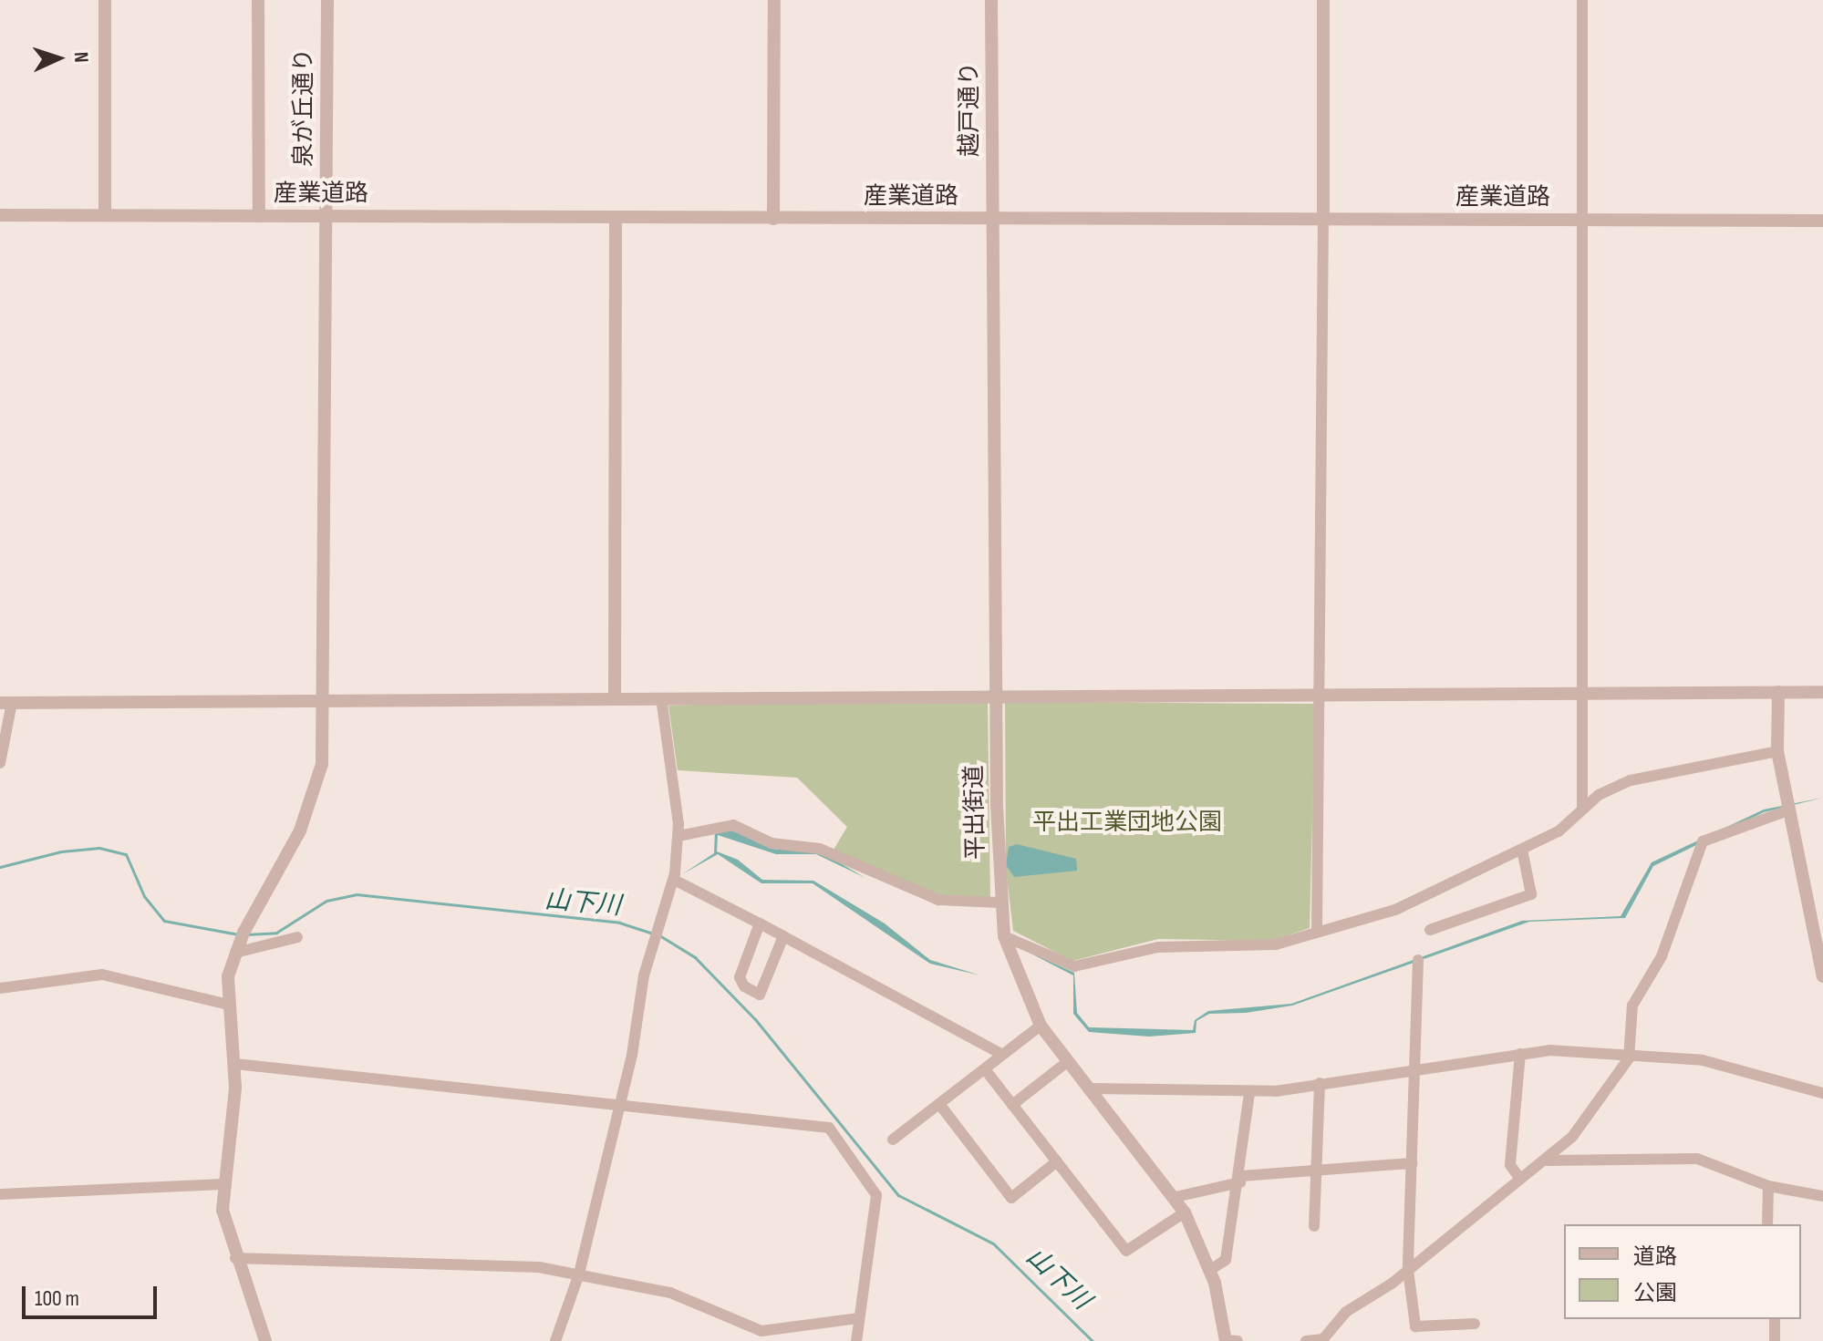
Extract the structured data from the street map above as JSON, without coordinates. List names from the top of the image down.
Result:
{
  "streets": {
    "street": [
      "泉が丘通り",
      "越戸通り",
      "産業道路",
      "平出街道"
    ]
  },
  "crossings": [
    ["泉が丘通り", "産業道路"],
    ["越戸通り", "産業道路"],
    ["越戸通り", "平出街道"],
    ["産業道路", "平出街道"]
  ],
  "water": ["山下川"],
  "parks": ["平出工業団地公園"],
  "legend": ["道路", "公園"],
  "scale_bar": "100 m",
  "north": "right"
}
